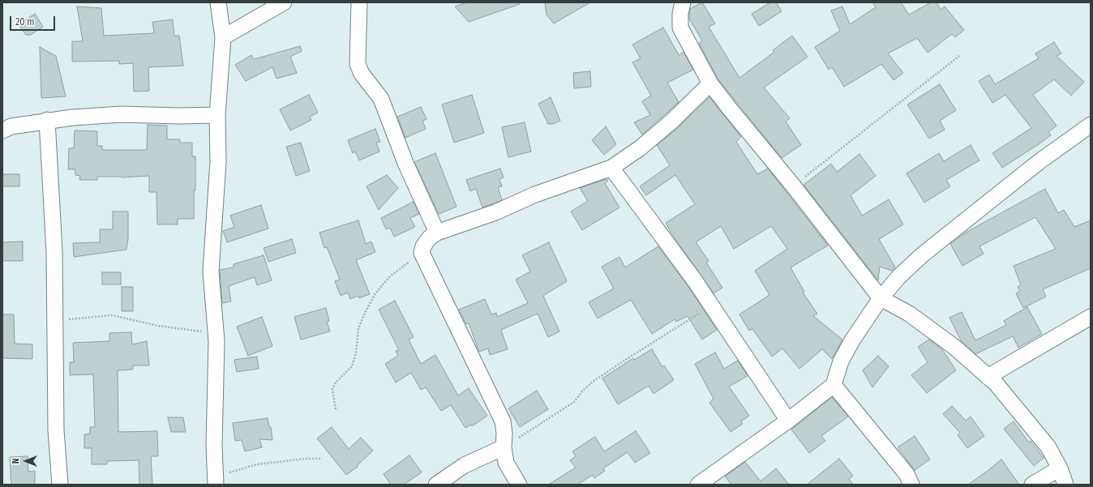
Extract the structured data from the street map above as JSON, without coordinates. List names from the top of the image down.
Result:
{
  "scale_bar": "20 m",
  "north": "left"
}
